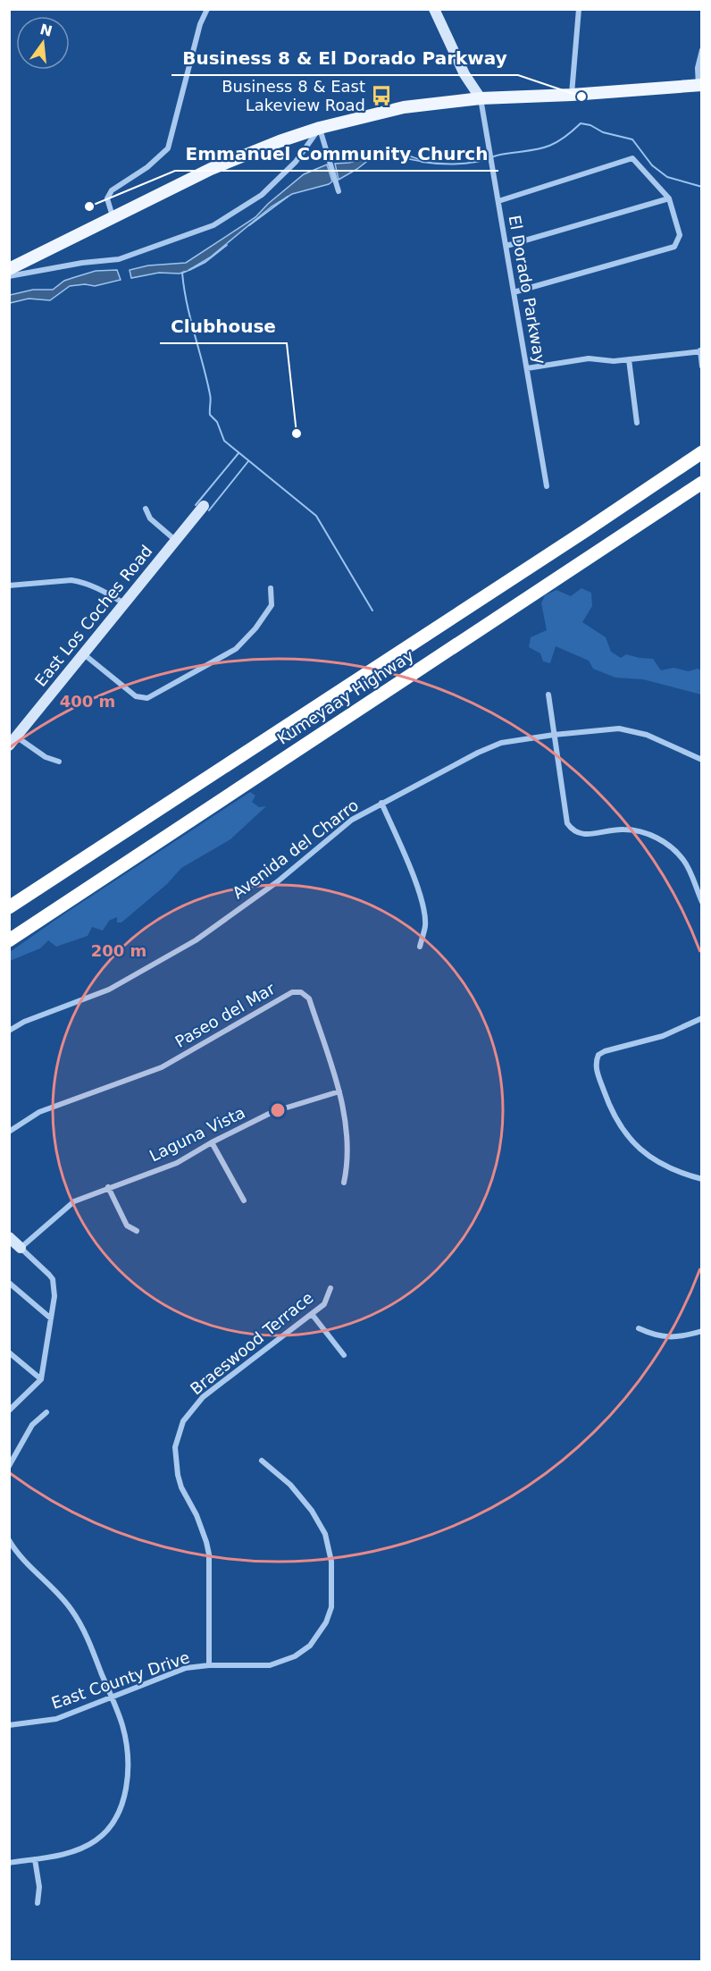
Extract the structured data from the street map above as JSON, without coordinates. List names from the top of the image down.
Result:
{
  "streets": {
    "highway": ["Kumeyaay Highway"],
    "street": [
      "El Dorado Parkway",
      "East Los Coches Road",
      "Avenida del Charro",
      "Paseo del Mar",
      "Laguna Vista",
      "Braeswood Terrace",
      "East County Drive"
    ]
  },
  "crossings": [
    ["Paseo del Mar", "Laguna Vista"],
    ["Braeswood Terrace", "East County Drive"]
  ],
  "places": {
    "bus stop": ["Business 8 & East Lakeview Road"],
    "other": ["Business 8 & El Dorado Parkway", "Emmanuel Community Church", "Clubhouse"]
  },
  "north": "top",
  "rings": ["400 m", "200 m"]
}
